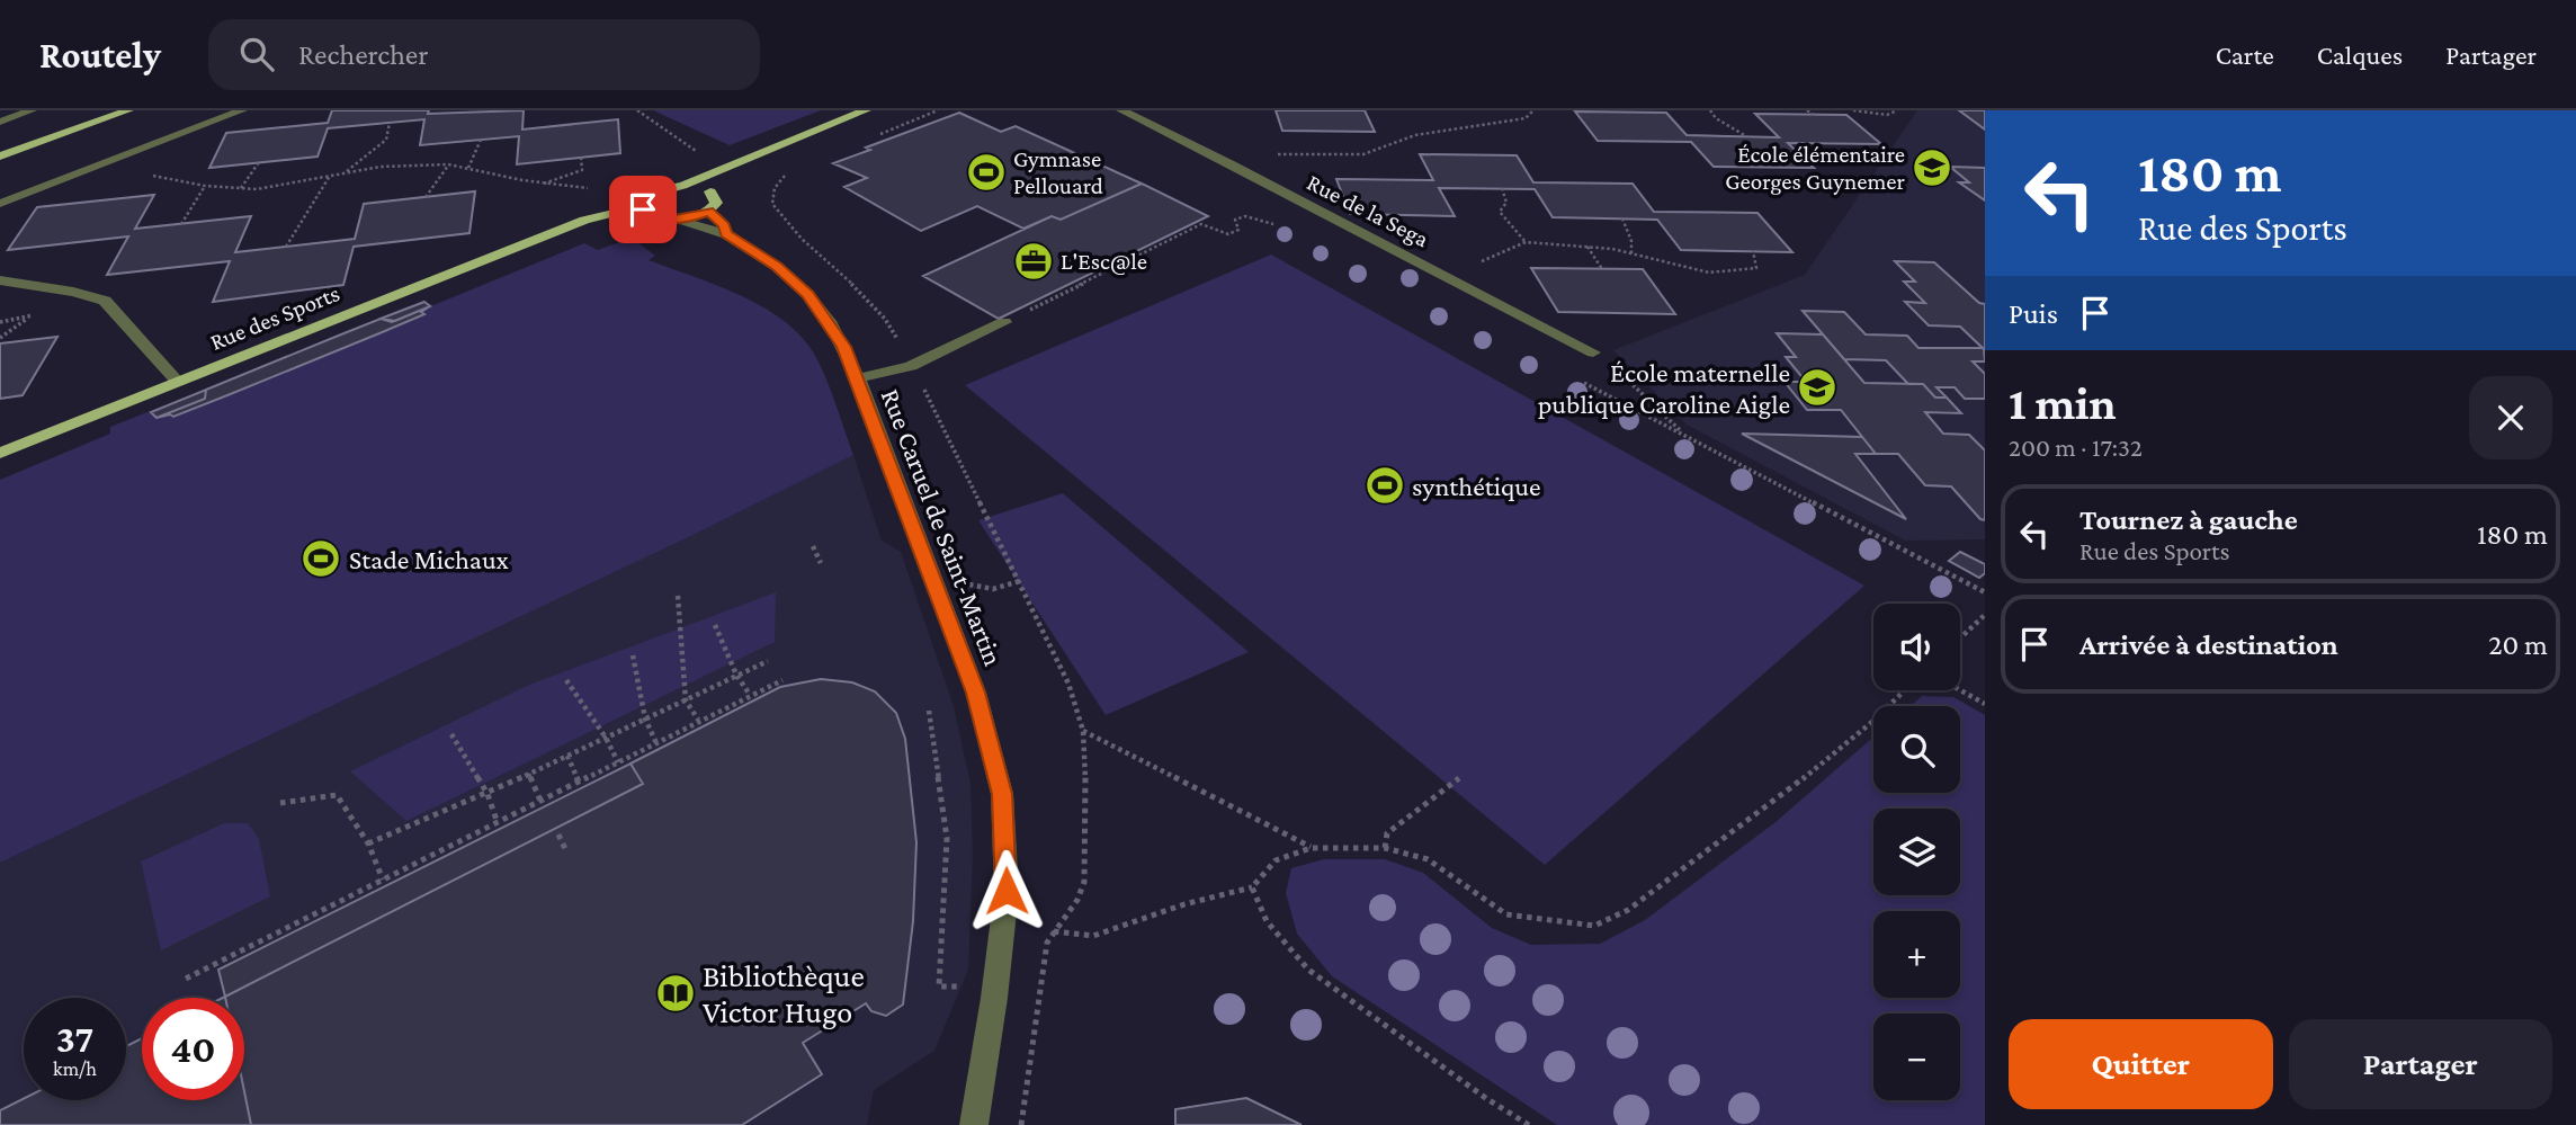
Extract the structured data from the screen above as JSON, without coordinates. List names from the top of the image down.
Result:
{
  "streets": {
    "main road": ["Rue des Sports"],
    "street": ["Rue de la Sega", "Rue Caruel de Saint-Martin"]
  },
  "crossings": [
    ["Rue des Sports", "Rue Caruel de Saint-Martin"]
  ],
  "places": {
    "school or university": ["École élémentaire Georges Guynemer", "École maternelle publique Caroline Aigle"],
    "sports": ["Gymnase Pellouard", "synthétique", "Stade Michaux"],
    "office": ["L'Esc@le"],
    "library": ["Bibliothèque Victor Hugo"]
  },
  "page": {
    "header": "Routely",
    "search": "Rechercher",
    "nav": ["Carte", "Calques", "Partager"],
    "turn": ["180 m", "Rue des Sports"],
    "then": "Puis",
    "heading": ["1 min", "200 m · 17:32"],
    "list": [
      {
        "name": "Tournez à gauche",
        "note": "Rue des Sports",
        "value": "180 m"
      },
      {
        "name": "Arrivée à destination",
        "value": "20 m"
      }
    ],
    "map_buttons": ["+", "−"],
    "speed": "37 km/h",
    "limit": "40",
    "buttons": ["Quitter", "Partager"]
  }
}
